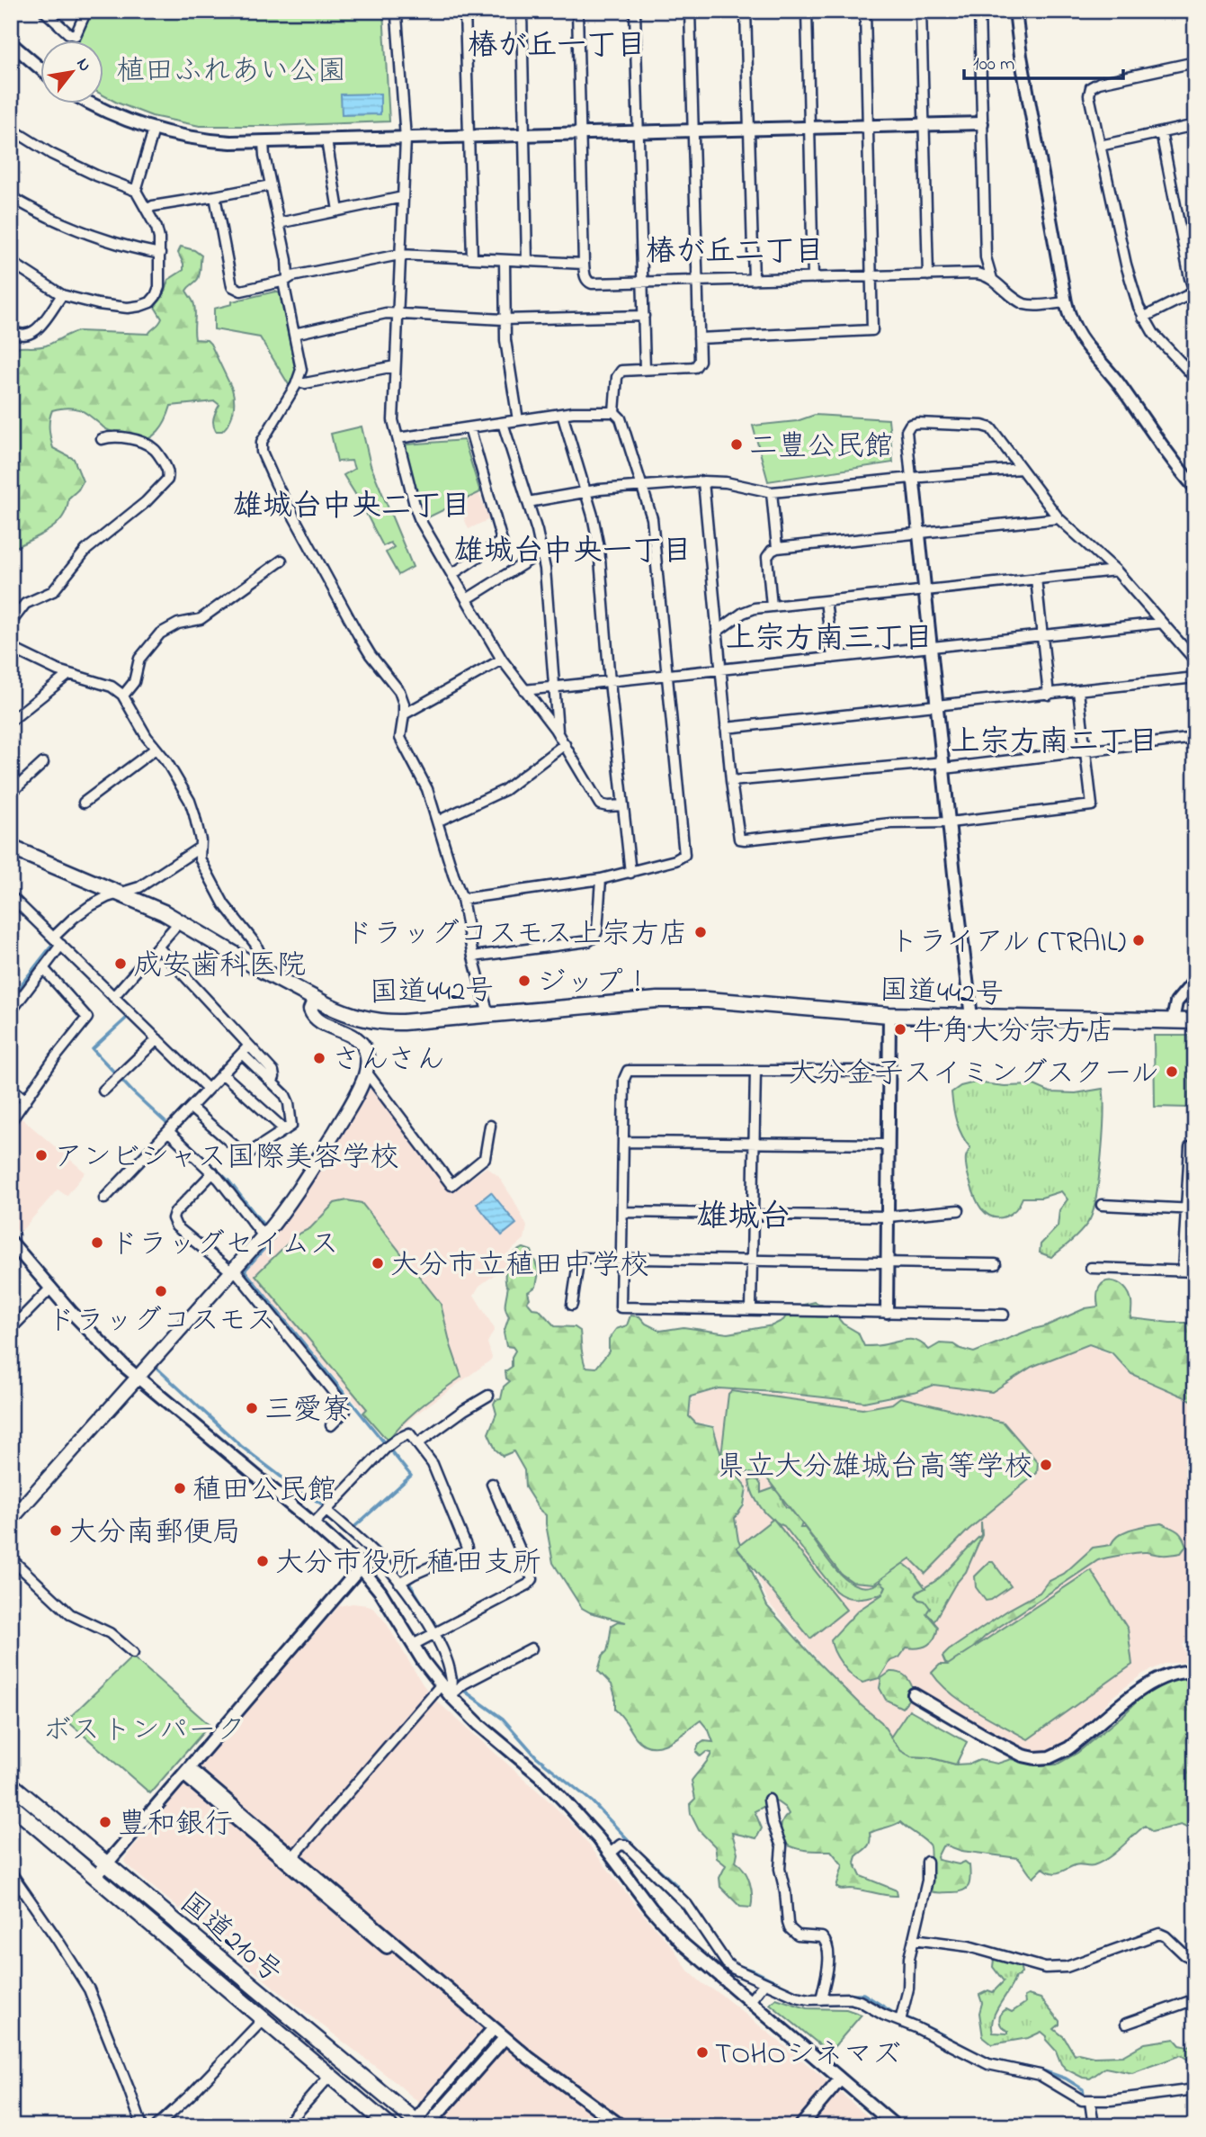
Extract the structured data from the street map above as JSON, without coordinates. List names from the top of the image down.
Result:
{
  "streets": {
    "highway": ["国道442号", "国道210号"]
  },
  "districts": [
    "椿が丘一丁目",
    "椿が丘二丁目",
    "雄城台中央二丁目",
    "雄城台中央一丁目",
    "上宗方南三丁目",
    "上宗方南二丁目",
    "雄城台"
  ],
  "parks": ["植田ふれあい公園", "ボストンパーク"],
  "places": [
    "二豊公民館",
    "ドラッグコスモス上宗方店",
    "トライアル (TRAIL)",
    "成安歯科医院",
    "ジップ！",
    "牛角大分宗方店",
    "さんさん",
    "大分金子スイミングスクール",
    "アンビシャス国際美容学校",
    "ドラッグセイムス",
    "大分市立稙田中学校",
    "ドラッグコスモス",
    "三愛寮",
    "県立大分雄城台高等学校",
    "稙田公民館",
    "大分南郵便局",
    "大分市役所 稙田支所",
    "豊和銀行",
    "TOHOシネマズ"
  ],
  "scale_bar": "100 m",
  "north": "top right"
}
